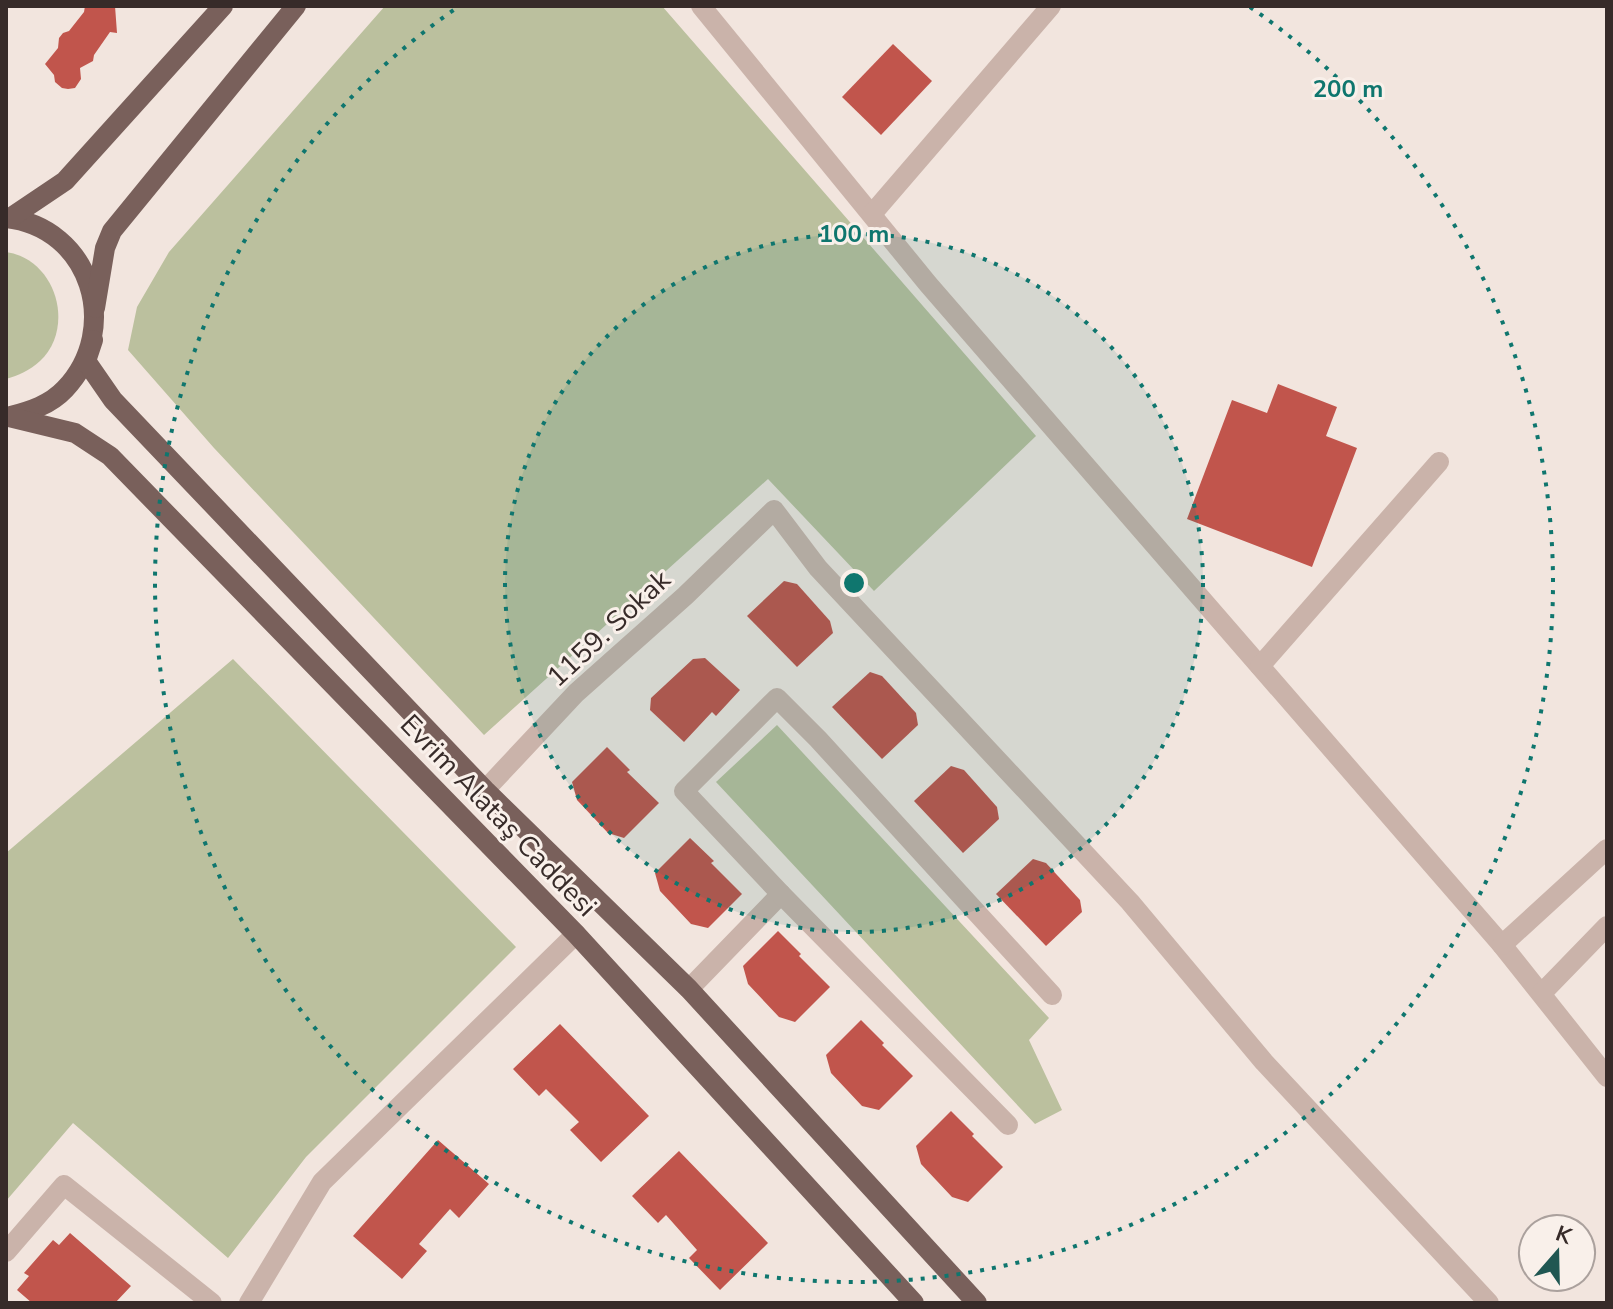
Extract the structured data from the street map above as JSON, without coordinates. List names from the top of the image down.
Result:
{
  "streets": {
    "main road": ["Evrim Alataş Caddesi"],
    "street": ["1159. Sokak"]
  },
  "north": "top",
  "rings": ["200 m", "100 m"]
}
